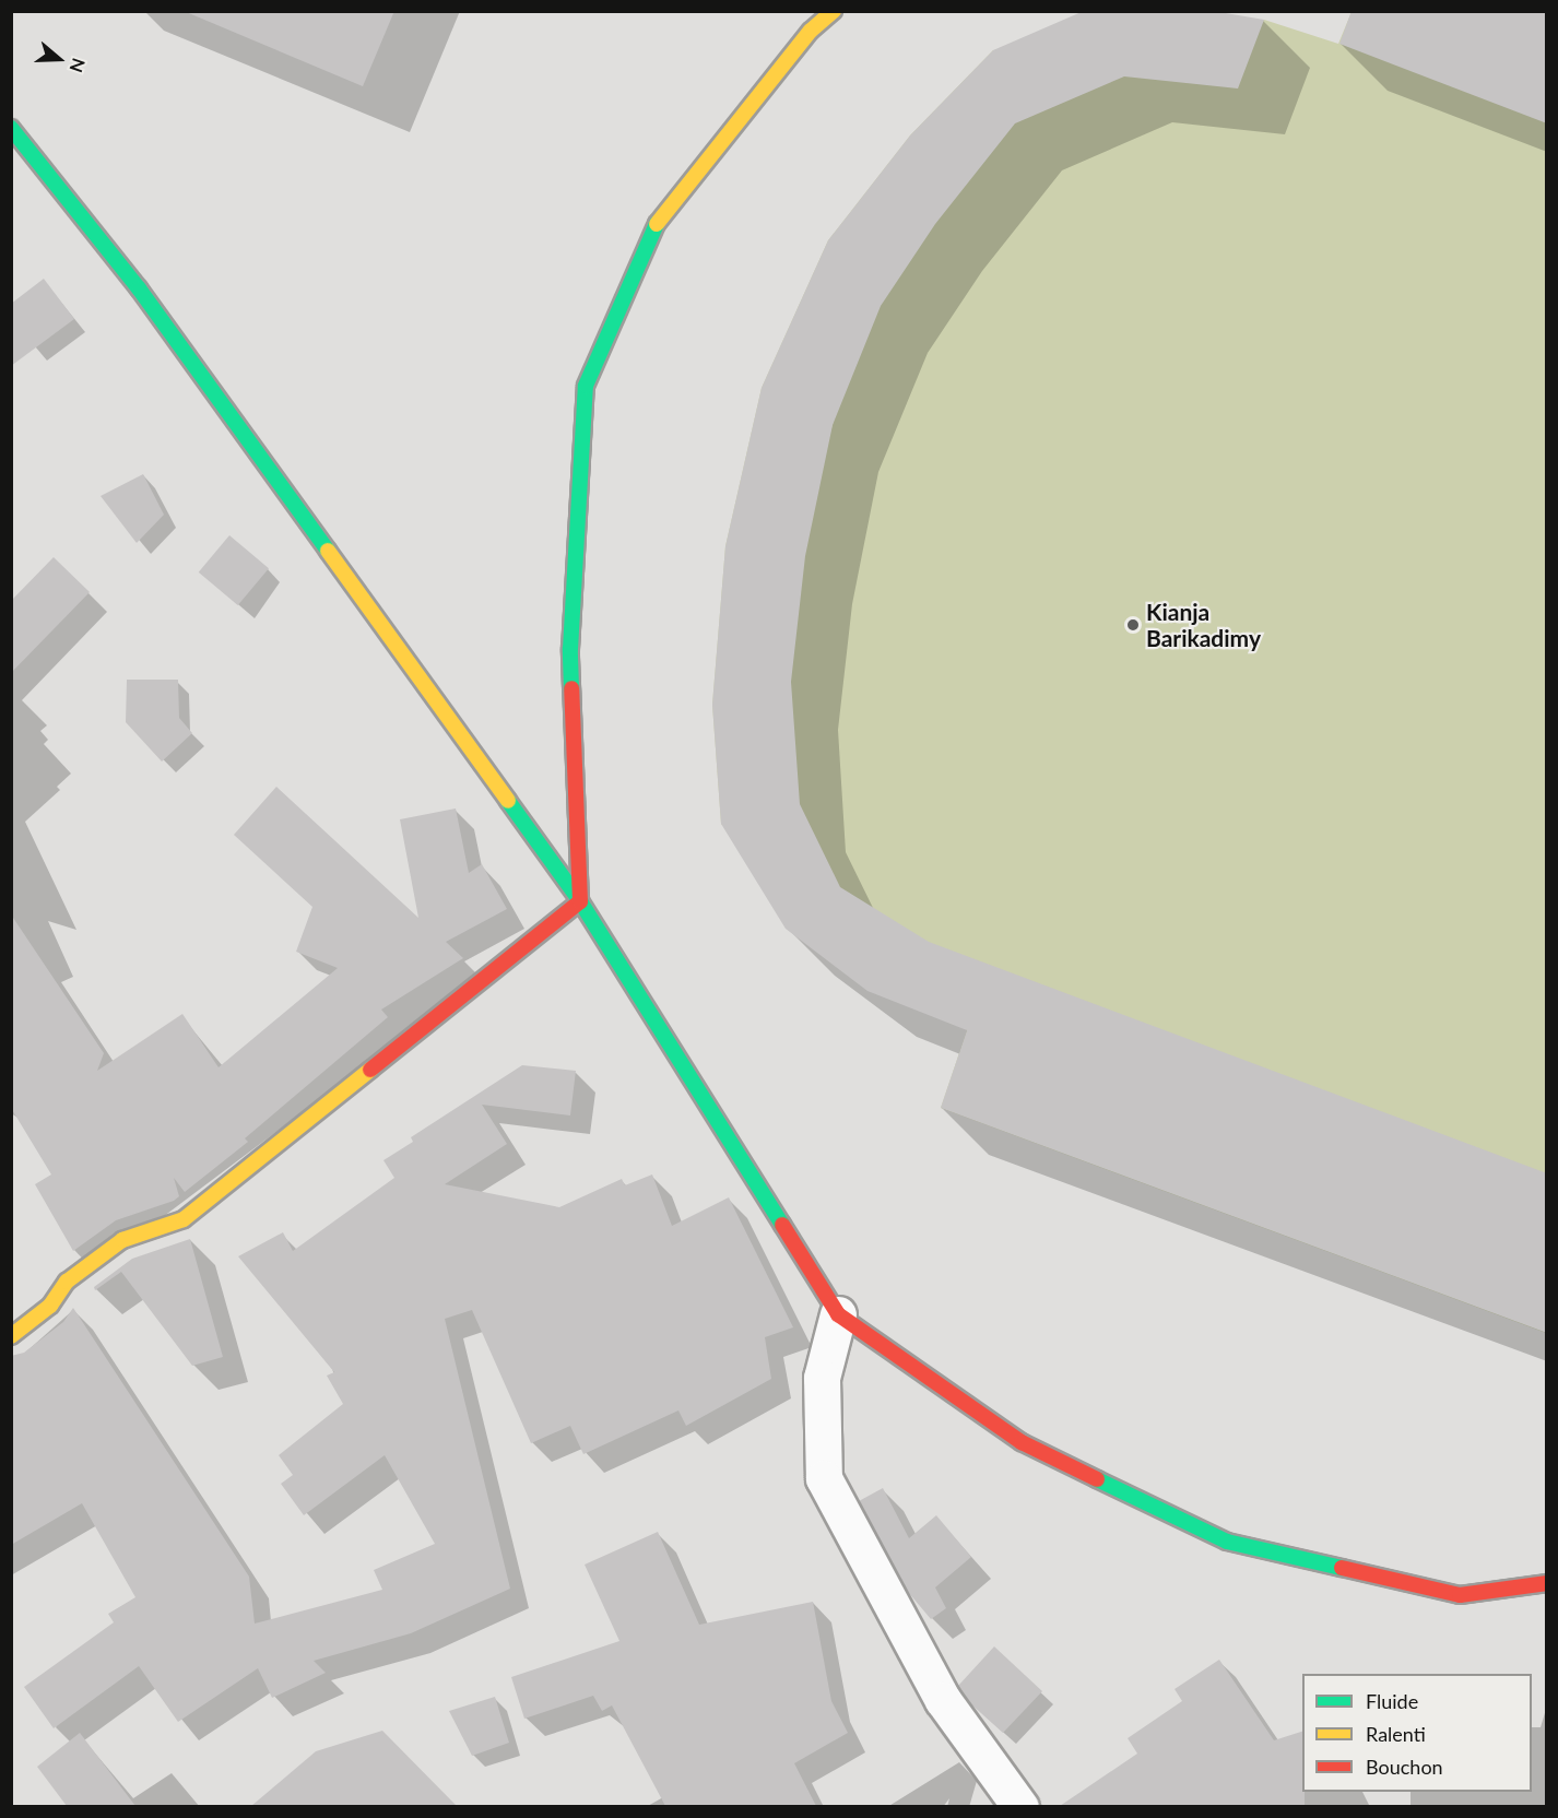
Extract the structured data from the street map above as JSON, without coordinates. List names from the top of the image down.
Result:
{
  "places": ["Kianja Barikadimy"],
  "legend": ["Fluide", "Ralenti", "Bouchon"],
  "north": "right"
}
